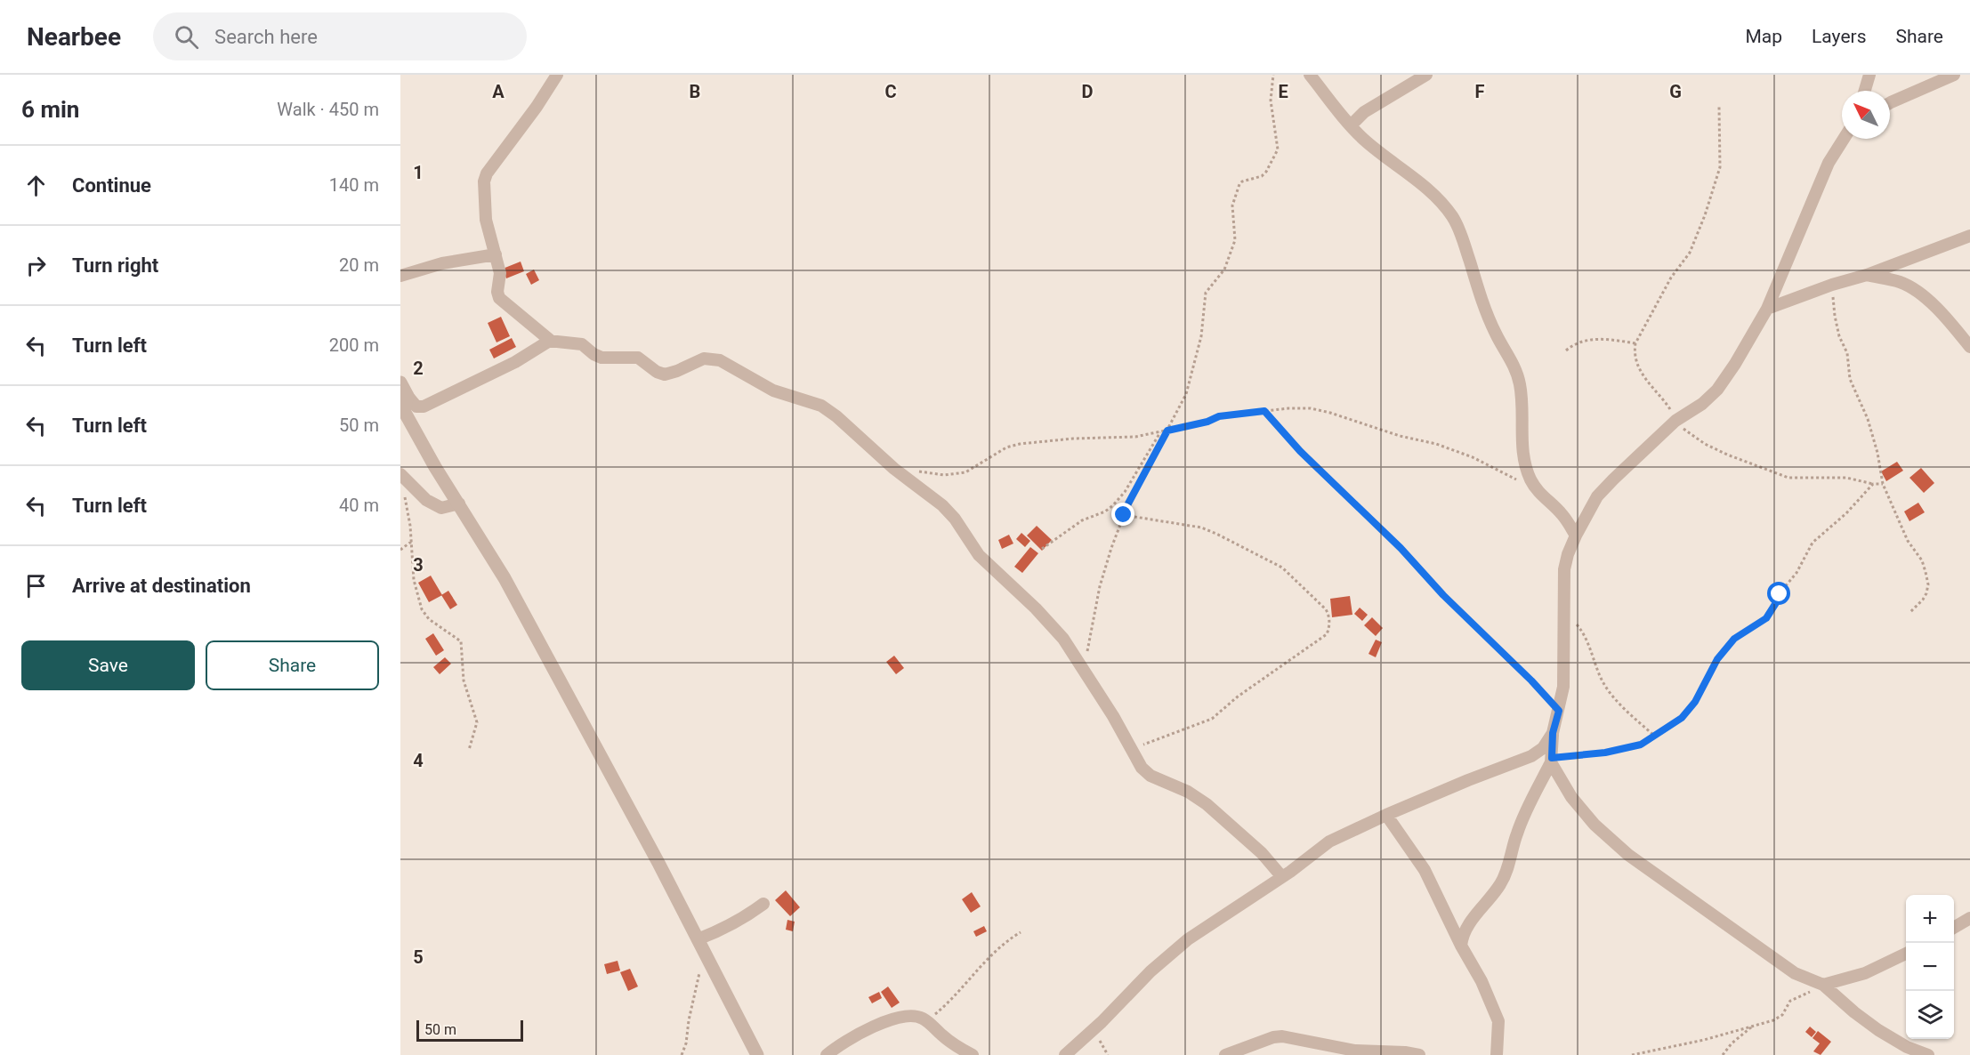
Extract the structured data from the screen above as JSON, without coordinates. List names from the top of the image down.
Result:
{
  "scale_bar": "50 m",
  "north": "top left",
  "page": {
    "header": "Nearbee",
    "search": "Search here",
    "nav": ["Map", "Layers", "Share"],
    "heading": ["6 min", "Walk · 450 m"],
    "list": [
      ["Continue", "140 m"],
      ["Turn right", "20 m"],
      ["Turn left", "200 m"],
      ["Turn left", "50 m"],
      ["Turn left", "40 m"],
      "Arrive at destination"
    ],
    "buttons": ["Save", "Share"],
    "map_buttons": ["+", "−"],
    "scale": "50 m"
  },
  "grid": {
    "columns": [
      "A",
      "B",
      "C",
      "D",
      "E",
      "F",
      "G"
    ],
    "rows": [
      "1",
      "2",
      "3",
      "4",
      "5"
    ]
  }
}
